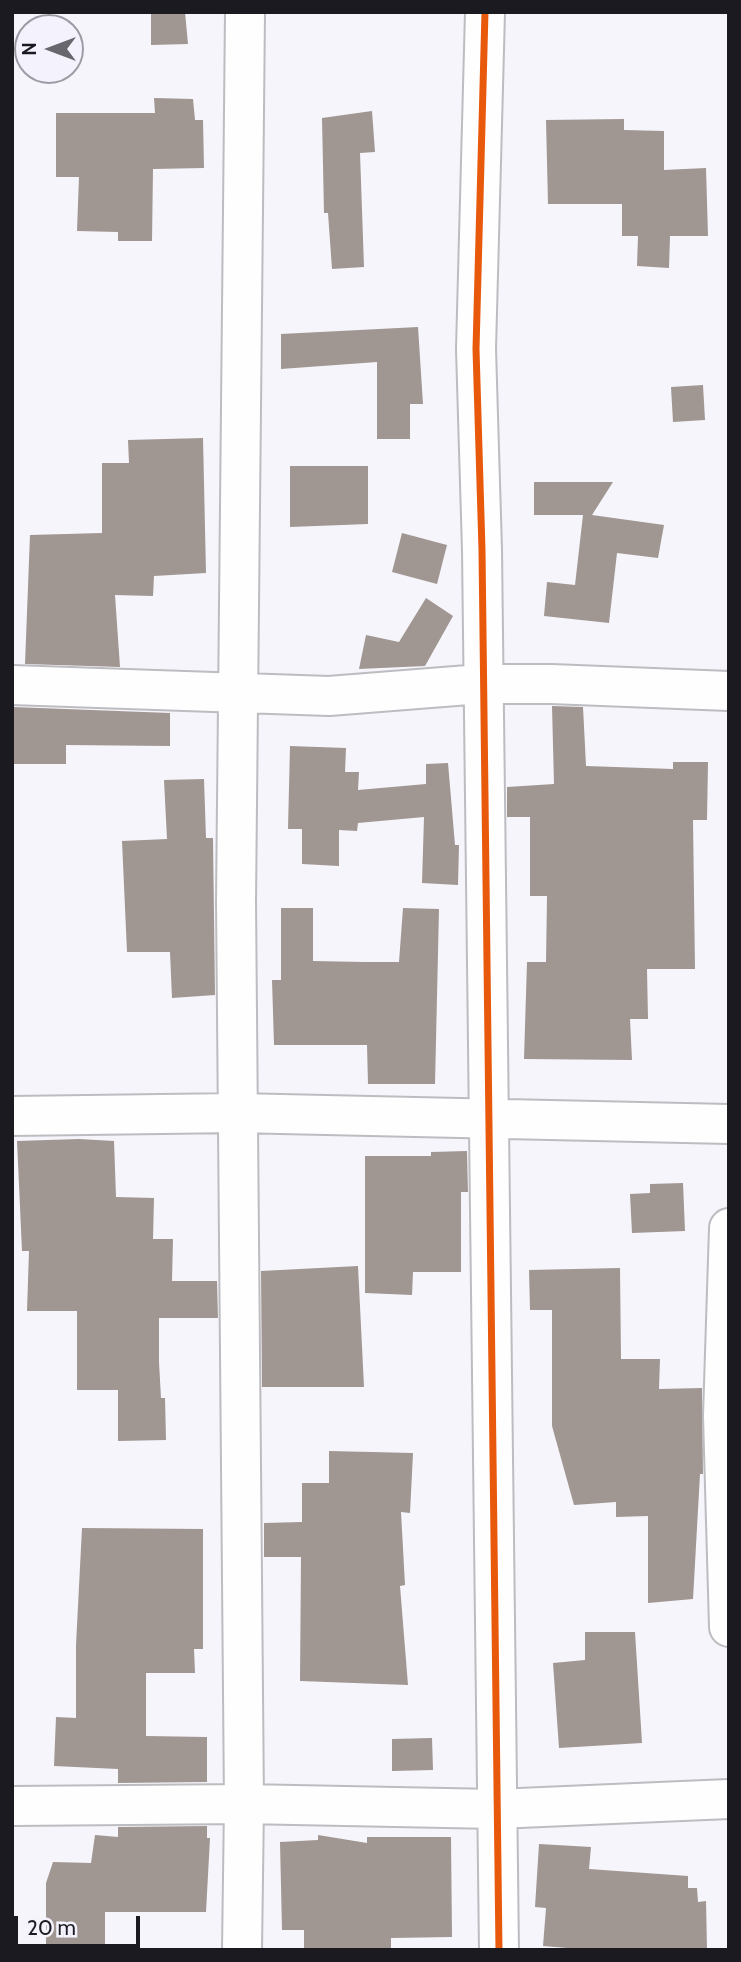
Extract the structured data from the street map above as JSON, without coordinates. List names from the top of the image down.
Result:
{
  "scale_bar": "20 m",
  "north": "left"
}
